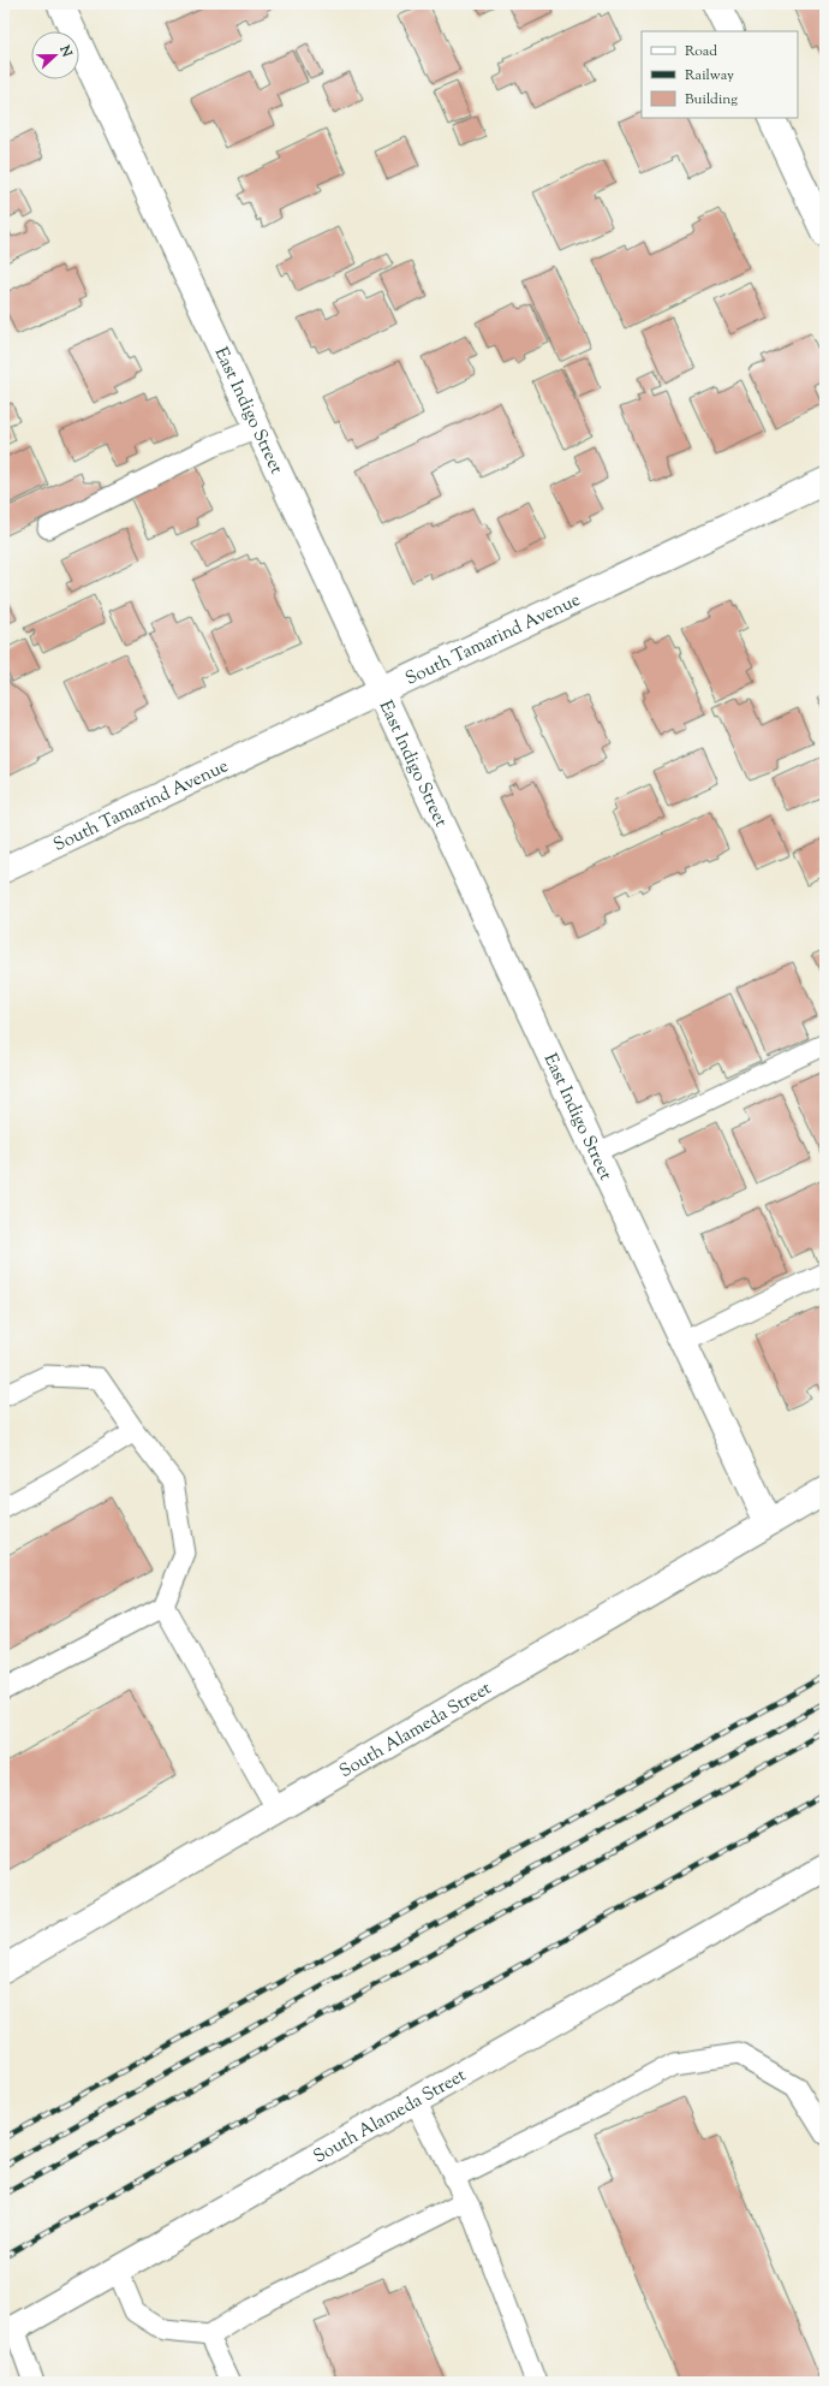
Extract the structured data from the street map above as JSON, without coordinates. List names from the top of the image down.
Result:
{
  "streets": {
    "street": ["East Indigo Street", "South Tamarind Avenue", "South Alameda Street"]
  },
  "crossings": [
    ["East Indigo Street", "South Tamarind Avenue"],
    ["East Indigo Street", "South Alameda Street"]
  ],
  "legend": ["Road", "Railway", "Building"],
  "north": "right"
}
